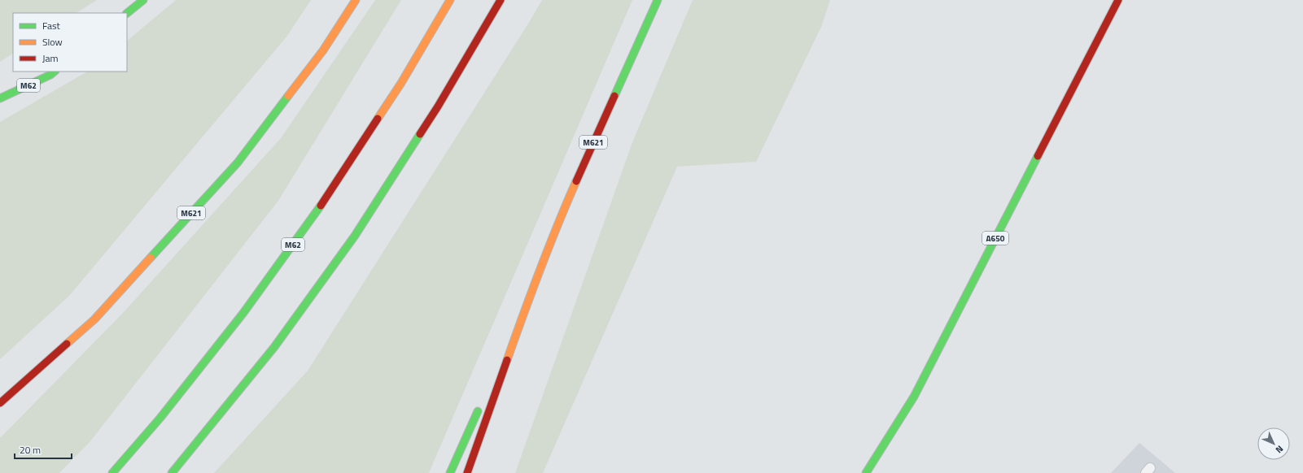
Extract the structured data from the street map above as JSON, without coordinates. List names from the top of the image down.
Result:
{
  "streets": {
    "highway": ["M62", "M621", "A650"]
  },
  "legend": ["Fast", "Slow", "Jam"],
  "scale_bar": "20 m",
  "north": "bottom right"
}
